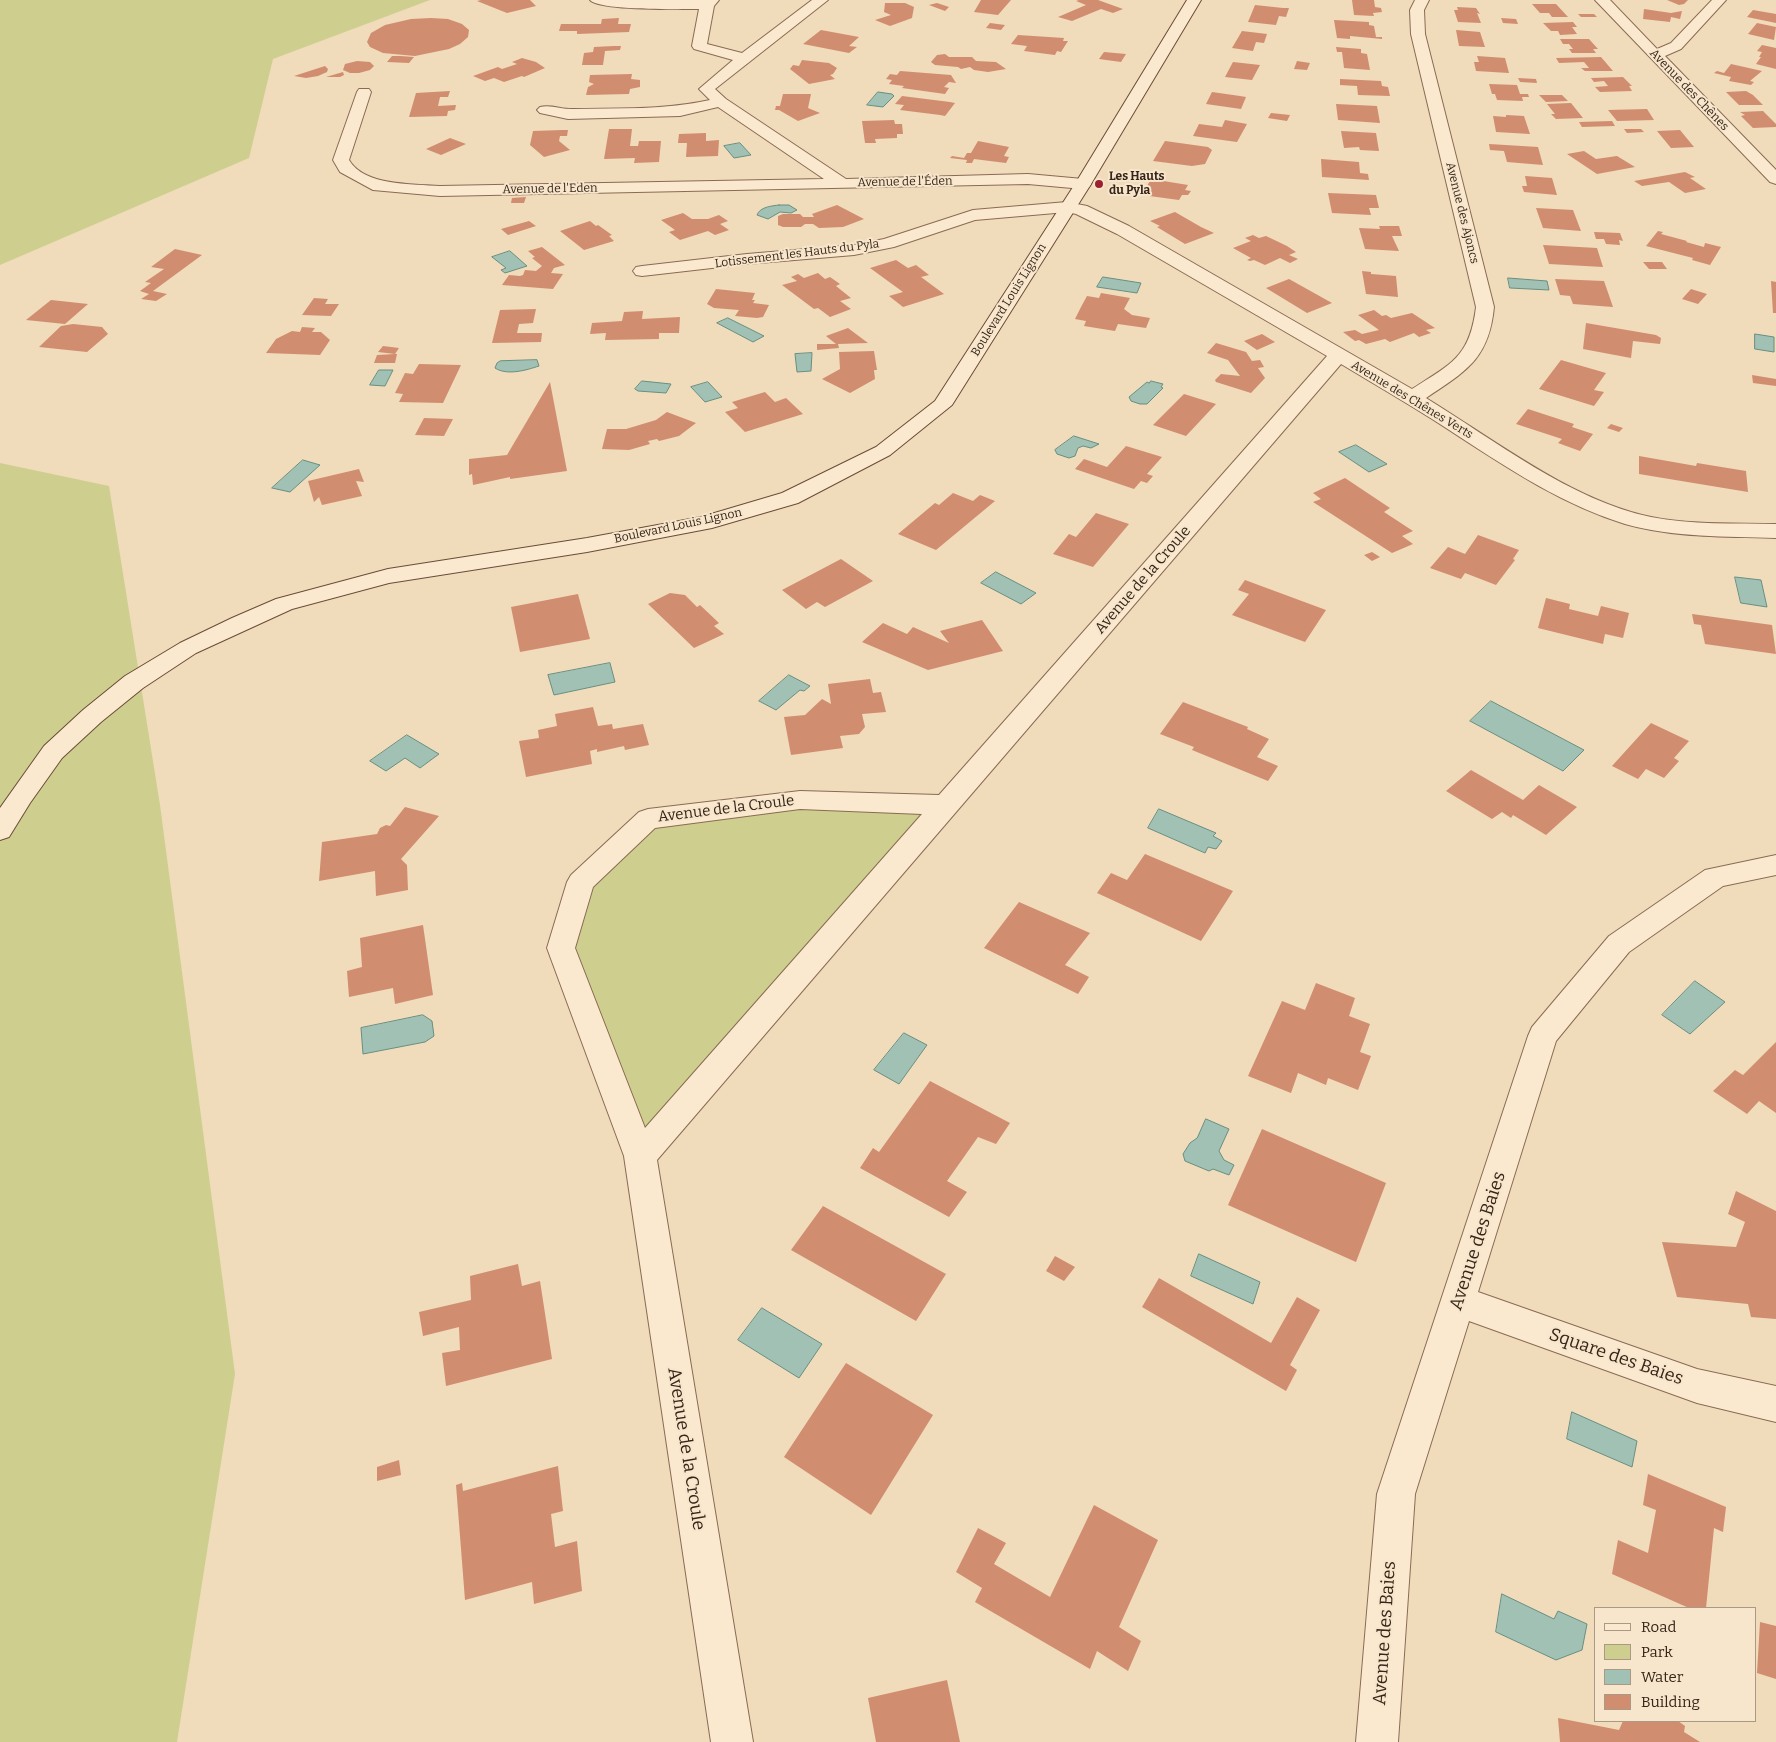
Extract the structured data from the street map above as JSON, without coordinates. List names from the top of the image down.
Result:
{
  "streets": {
    "street": [
      "Avenue des Chênes",
      "Avenue de l'Éden",
      "Avenue de l'Eden",
      "Avenue des Ajoncs",
      "Lotissement les Hauts du Pyla",
      "Boulevard Louis Lignon",
      "Avenue des Chênes Verts",
      "Avenue de la Croule",
      "Avenue des Baies",
      "Square des Baies"
    ]
  },
  "crossings": [
    ["Avenue de l'Éden", "Avenue de l'Eden"],
    ["Avenue de l'Éden", "Boulevard Louis Lignon"],
    ["Avenue des Ajoncs", "Avenue des Chênes Verts"],
    ["Lotissement les Hauts du Pyla", "Boulevard Louis Lignon"],
    ["Lotissement les Hauts du Pyla", "Avenue des Chênes Verts"],
    ["Boulevard Louis Lignon", "Avenue des Chênes Verts"],
    ["Avenue des Chênes Verts", "Avenue de la Croule"],
    ["Avenue des Baies", "Square des Baies"]
  ],
  "places": ["Les Hauts du Pyla"],
  "legend": [
    "Road",
    "Park",
    "Water",
    "Building"
  ]
}
